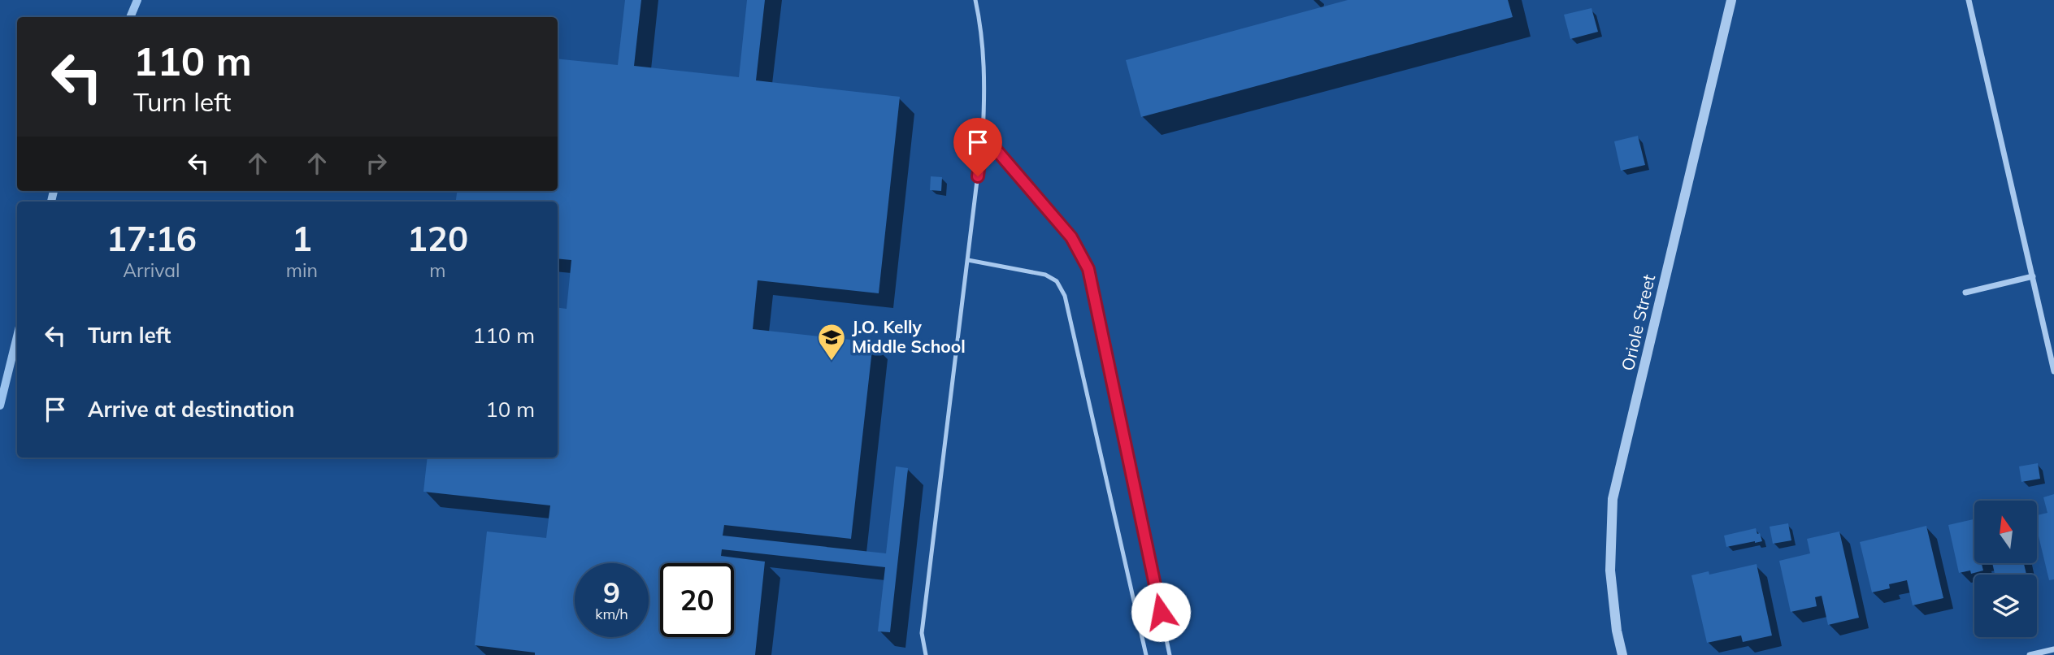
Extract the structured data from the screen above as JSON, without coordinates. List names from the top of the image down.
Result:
{
  "streets": {
    "street": ["Oriole Street"]
  },
  "places": {
    "school or university": ["J.O. Kelly Middle School"]
  },
  "north": "top",
  "page": {
    "turn": ["110 m", "Turn left"],
    "eta": [
      "17:16",
      "Arrival",
      "1",
      "min",
      "120",
      "m"
    ],
    "list": [
      {
        "name": "Turn left",
        "value": "110 m"
      },
      {
        "name": "Arrive at destination",
        "value": "10 m"
      }
    ],
    "speed": "9 km/h",
    "limit": "20"
  }
}
